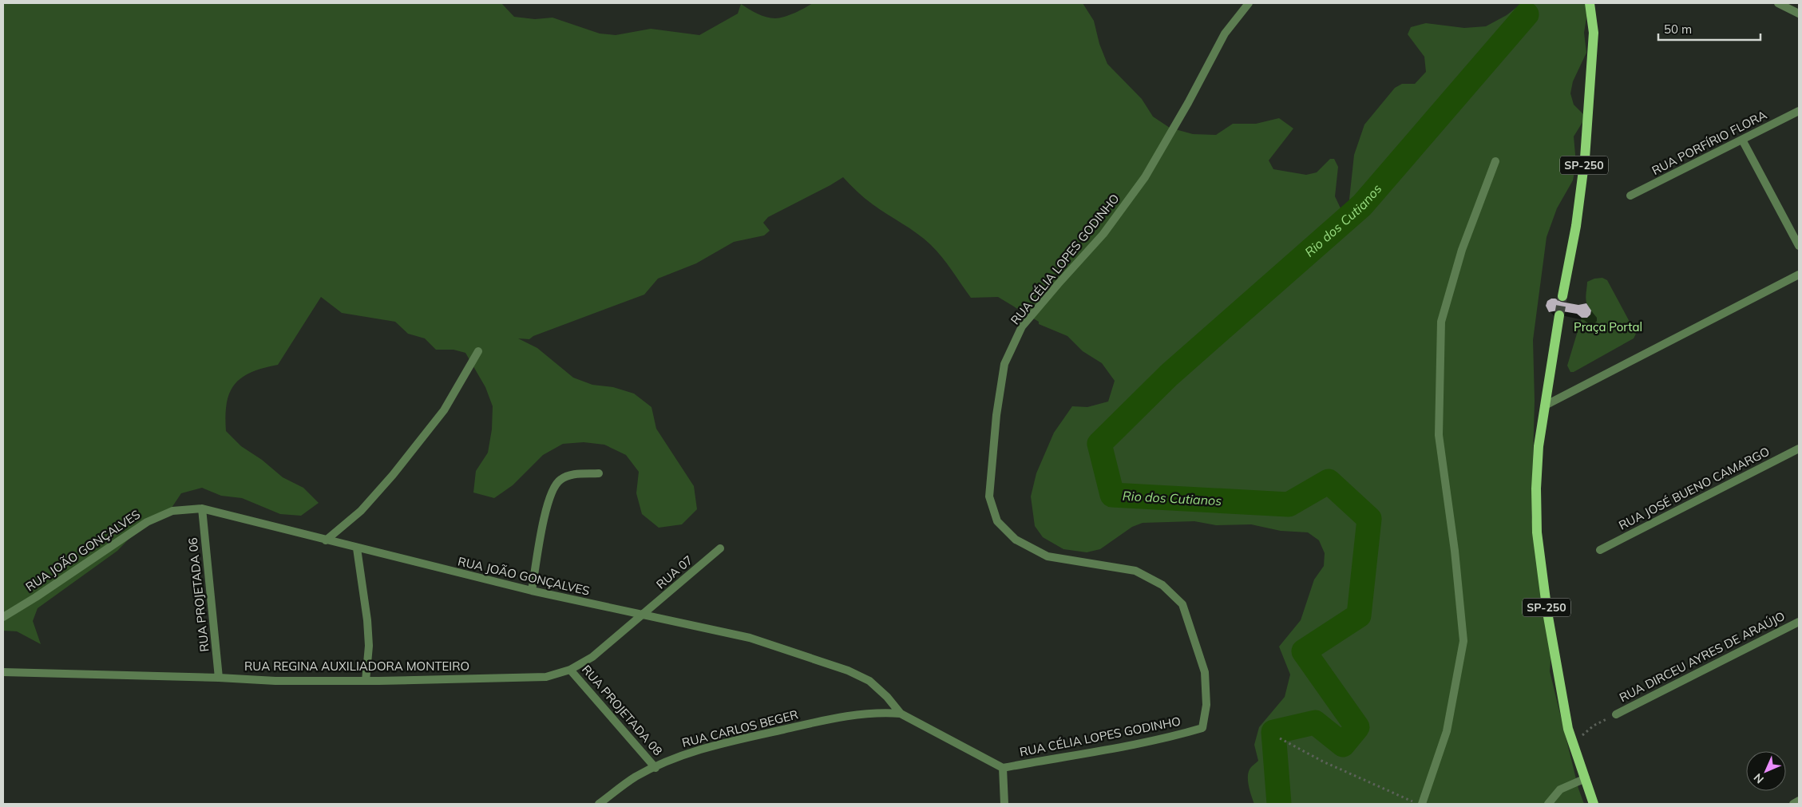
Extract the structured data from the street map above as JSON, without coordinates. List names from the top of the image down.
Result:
{
  "streets": {
    "main road": ["SP-250"],
    "street": [
      "RUA PORFÍRIO FLORA",
      "RUA CÉLIA LOPES GODINHO",
      "RUA JOSÉ BUENO CAMARGO",
      "RUA JOÃO GONÇALVES",
      "RUA 07",
      "RUA PROJETADA 06",
      "RUA DIRCEU AYRES DE ARAÚJO",
      "RUA REGINA AUXILIADORA MONTEIRO",
      "RUA PROJETADA 08",
      "RUA CARLOS BEGER"
    ]
  },
  "crossings": [
    ["RUA CÉLIA LOPES GODINHO", "RUA JOÃO GONÇALVES"],
    ["RUA JOÃO GONÇALVES", "RUA 07"],
    ["RUA JOÃO GONÇALVES", "RUA PROJETADA 06"],
    ["RUA JOÃO GONÇALVES", "RUA REGINA AUXILIADORA MONTEIRO"],
    ["RUA JOÃO GONÇALVES", "RUA CARLOS BEGER"],
    ["RUA 07", "RUA REGINA AUXILIADORA MONTEIRO"],
    ["RUA PROJETADA 06", "RUA REGINA AUXILIADORA MONTEIRO"],
    ["RUA REGINA AUXILIADORA MONTEIRO", "RUA PROJETADA 08"],
    ["RUA PROJETADA 08", "RUA CARLOS BEGER"]
  ],
  "water": ["Rio dos Cutianos"],
  "parks": ["Praça Portal"],
  "scale_bar": "50 m",
  "north": "bottom left"
}
